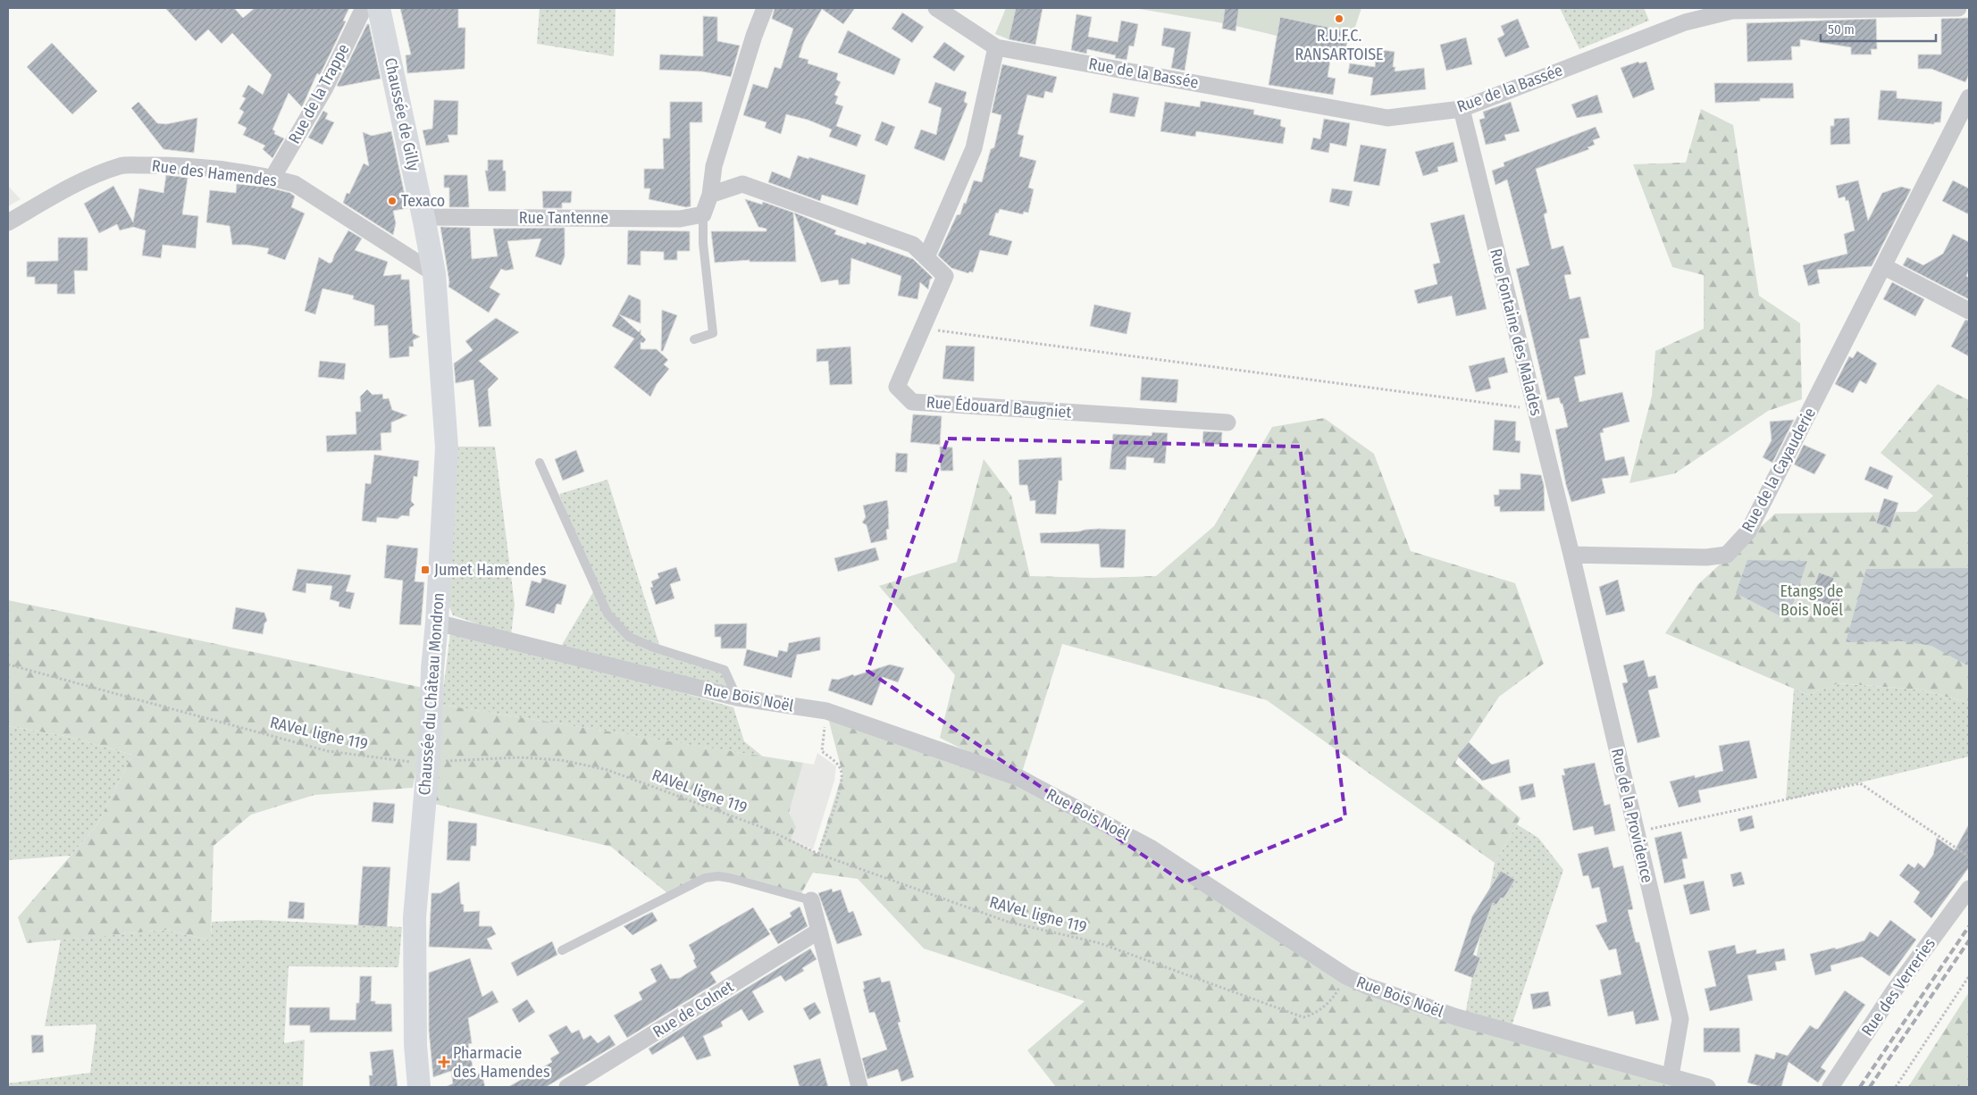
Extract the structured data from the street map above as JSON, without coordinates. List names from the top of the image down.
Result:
{
  "streets": {
    "main road": ["Chaussée de Gilly", "Chaussée du Château Mondron"],
    "street": [
      "Rue de la Bassée",
      "Rue de la Trappe",
      "Rue des Hamendes",
      "Rue Tantenne",
      "Rue Fontaine des Malades",
      "Rue Édouard Baugniet",
      "Rue de la Cayauderie",
      "Rue Bois Noël",
      "Rue de la Providence",
      "Rue des Verreries",
      "Rue de Colnet"
    ],
    "path": ["RAVeL ligne 119"]
  },
  "crossings": [
    ["Rue de la Bassée", "Rue Fontaine des Malades"],
    ["Rue de la Trappe", "Rue des Hamendes"],
    ["Chaussée de Gilly", "Rue des Hamendes"],
    ["Chaussée de Gilly", "Rue Tantenne"],
    ["Chaussée de Gilly", "Chaussée du Château Mondron"],
    ["Rue des Hamendes", "Chaussée du Château Mondron"],
    ["Rue Fontaine des Malades", "Rue de la Cayauderie"],
    ["Rue Fontaine des Malades", "Rue de la Providence"],
    ["Rue de la Cayauderie", "Rue de la Providence"],
    ["Chaussée du Château Mondron", "Rue Bois Noël"],
    ["Rue Bois Noël", "RAVeL ligne 119"],
    ["Rue Bois Noël", "Rue de la Providence"]
  ],
  "parks": ["Etangs de Bois Noël"],
  "places": {
    "other": ["R.U.F.C. RANSARTOISE", "Texaco"],
    "transit": ["Jumet Hamendes"],
    "health": ["Pharmacie des Hamendes"]
  },
  "scale_bar": "50 m"
}
